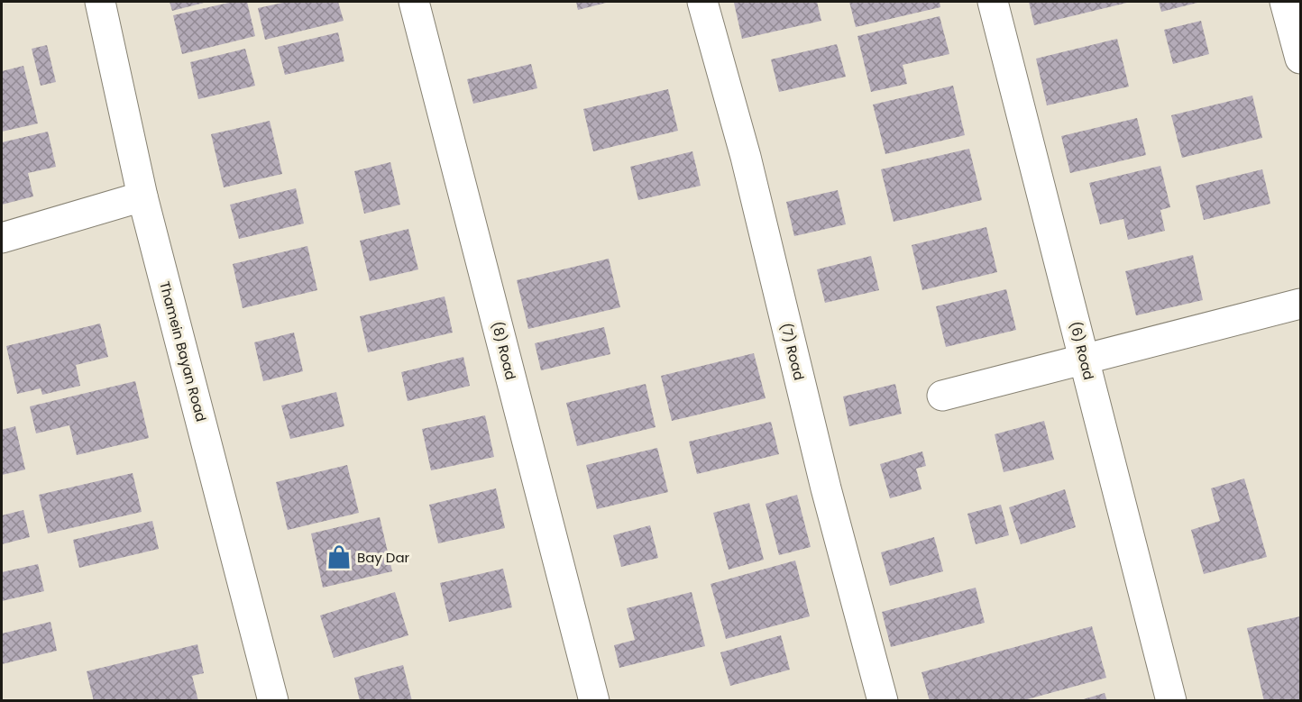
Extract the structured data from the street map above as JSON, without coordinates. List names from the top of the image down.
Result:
{
  "streets": {
    "street": [
      "(8) Road",
      "(6) Road",
      "Thamein Bayan Road",
      "(7) Road"
    ]
  },
  "places": {
    "shop": ["Bay Dar"]
  }
}
